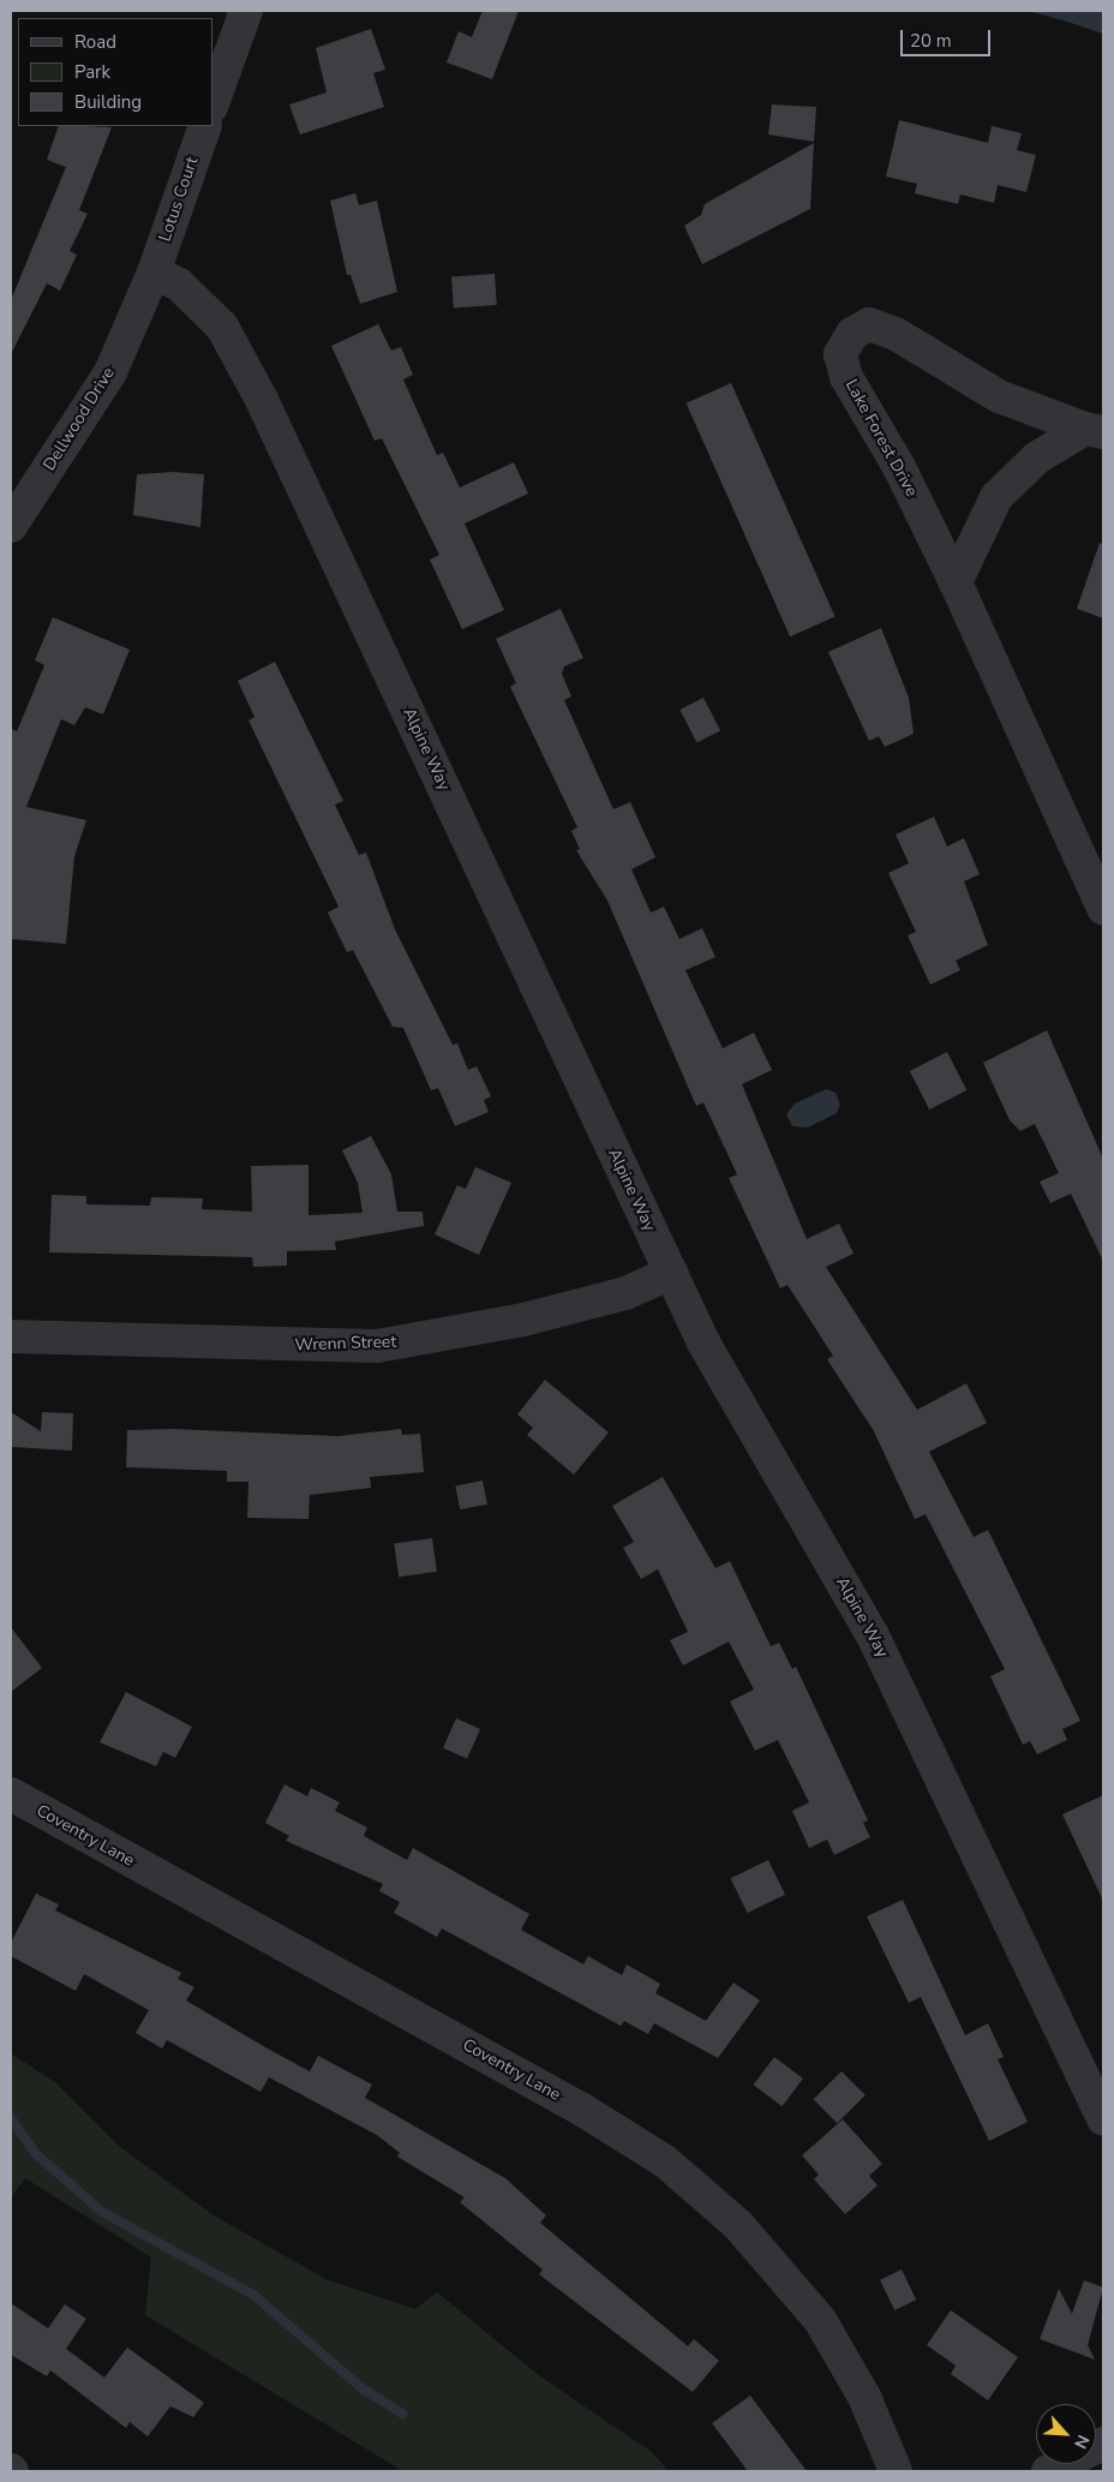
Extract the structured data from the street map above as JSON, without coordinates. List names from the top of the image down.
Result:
{
  "streets": {
    "street": [
      "Lotus Court",
      "Dellwood Drive",
      "Lake Forest Drive",
      "Alpine Way",
      "Wrenn Street",
      "Coventry Lane"
    ]
  },
  "crossings": [
    ["Lotus Court", "Dellwood Drive"],
    ["Lotus Court", "Alpine Way"],
    ["Dellwood Drive", "Alpine Way"],
    ["Alpine Way", "Wrenn Street"]
  ],
  "legend": ["Road", "Park", "Building"],
  "scale_bar": "20 m",
  "north": "bottom right"
}
